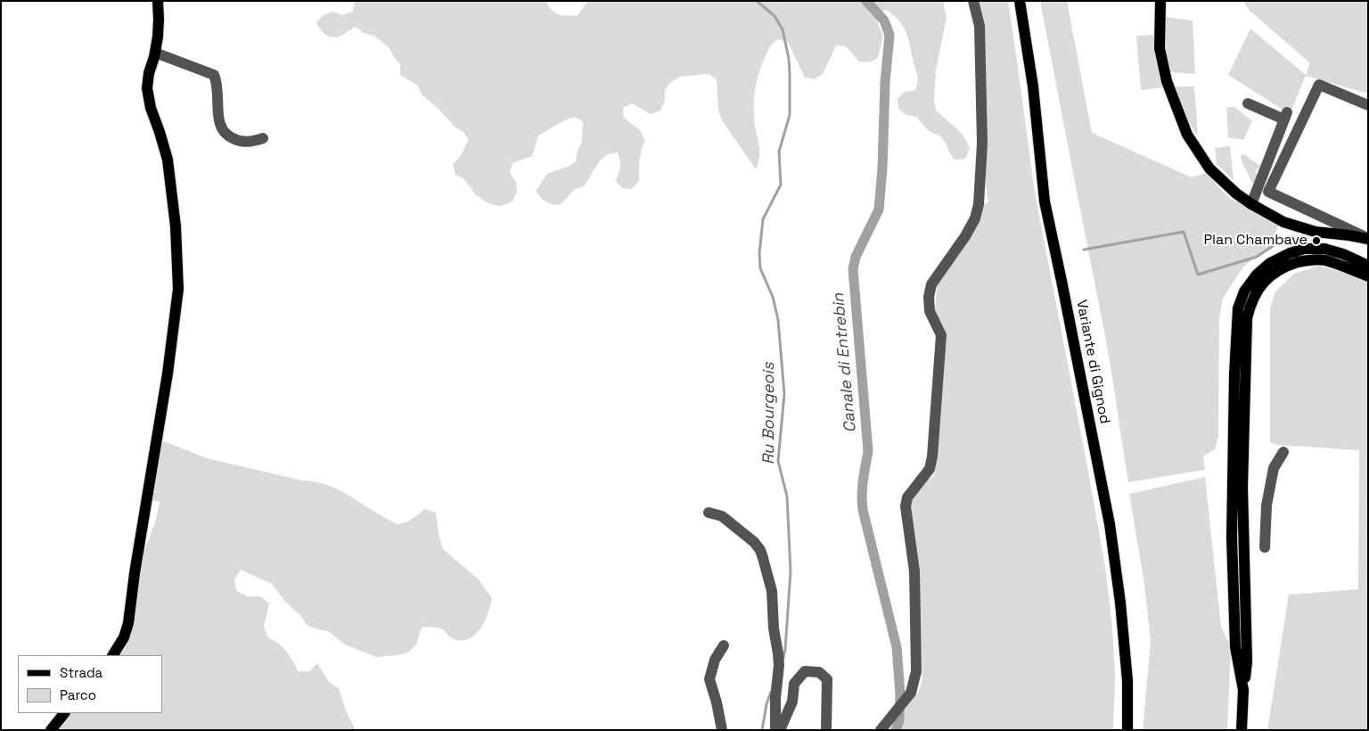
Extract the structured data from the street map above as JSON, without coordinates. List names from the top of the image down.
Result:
{
  "streets": {
    "main road": ["Variante di Gignod"]
  },
  "water": ["Canale di Entrebin", "Ru Bourgeois"],
  "places": ["Plan Chambave"],
  "legend": ["Strada", "Parco"]
}
